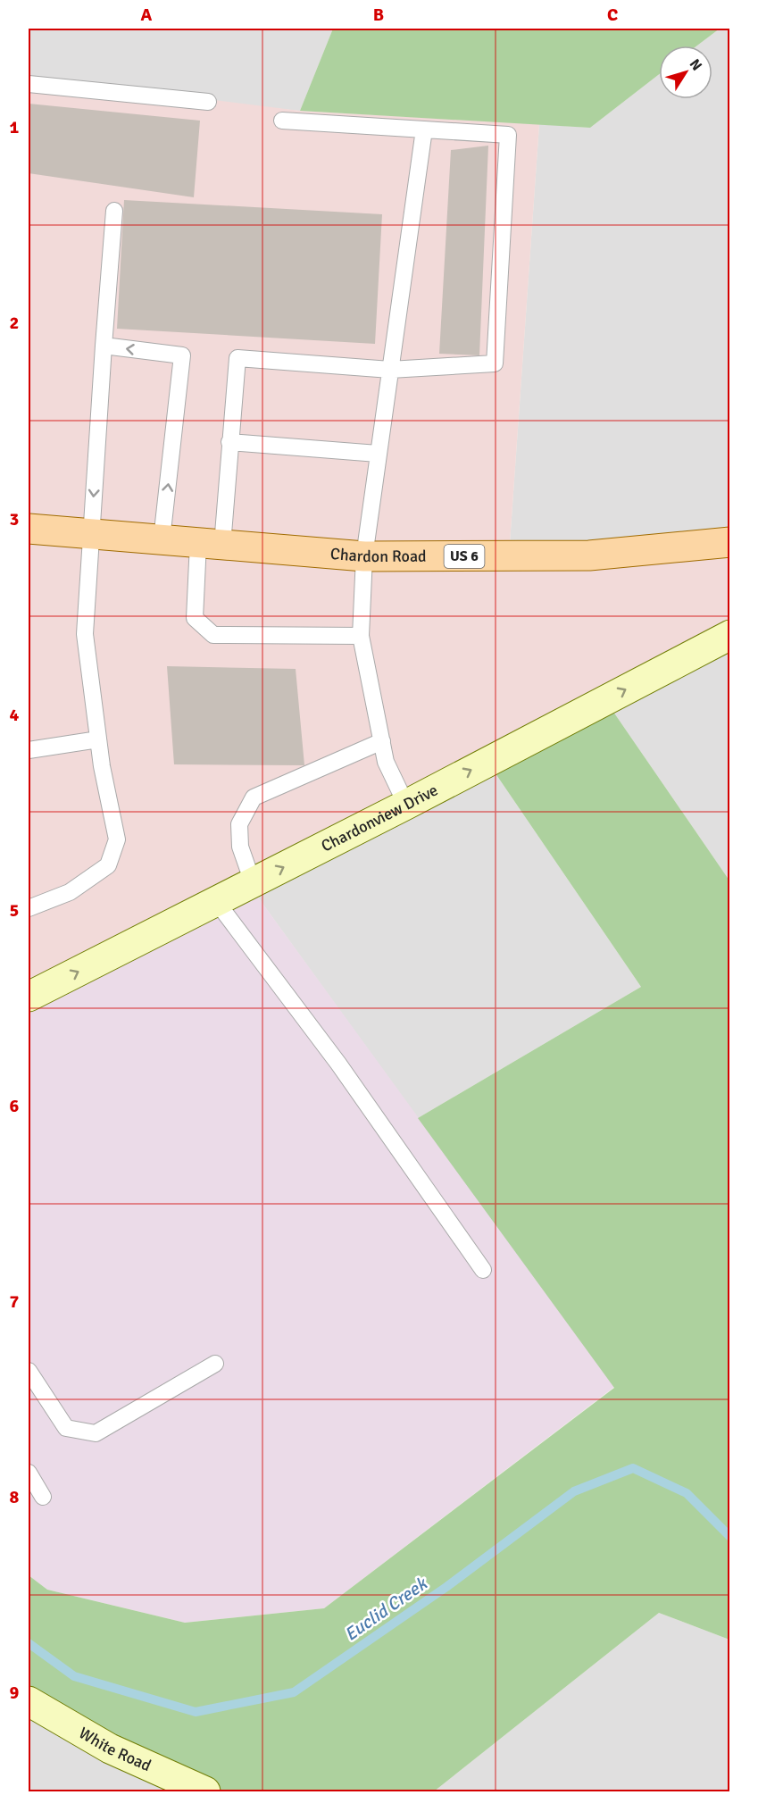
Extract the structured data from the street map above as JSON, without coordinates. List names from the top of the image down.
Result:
{
  "streets": {
    "main road": ["Chardon Road", "US 6"],
    "street": ["Chardonview Drive", "White Road"]
  },
  "one_way": ["Chardonview Drive"],
  "water": ["Euclid Creek"],
  "north": "top right",
  "grid": {
    "columns": ["A", "B", "C"],
    "rows": [
      "1",
      "2",
      "3",
      "4",
      "5",
      "6",
      "7",
      "8",
      "9"
    ]
  }
}
